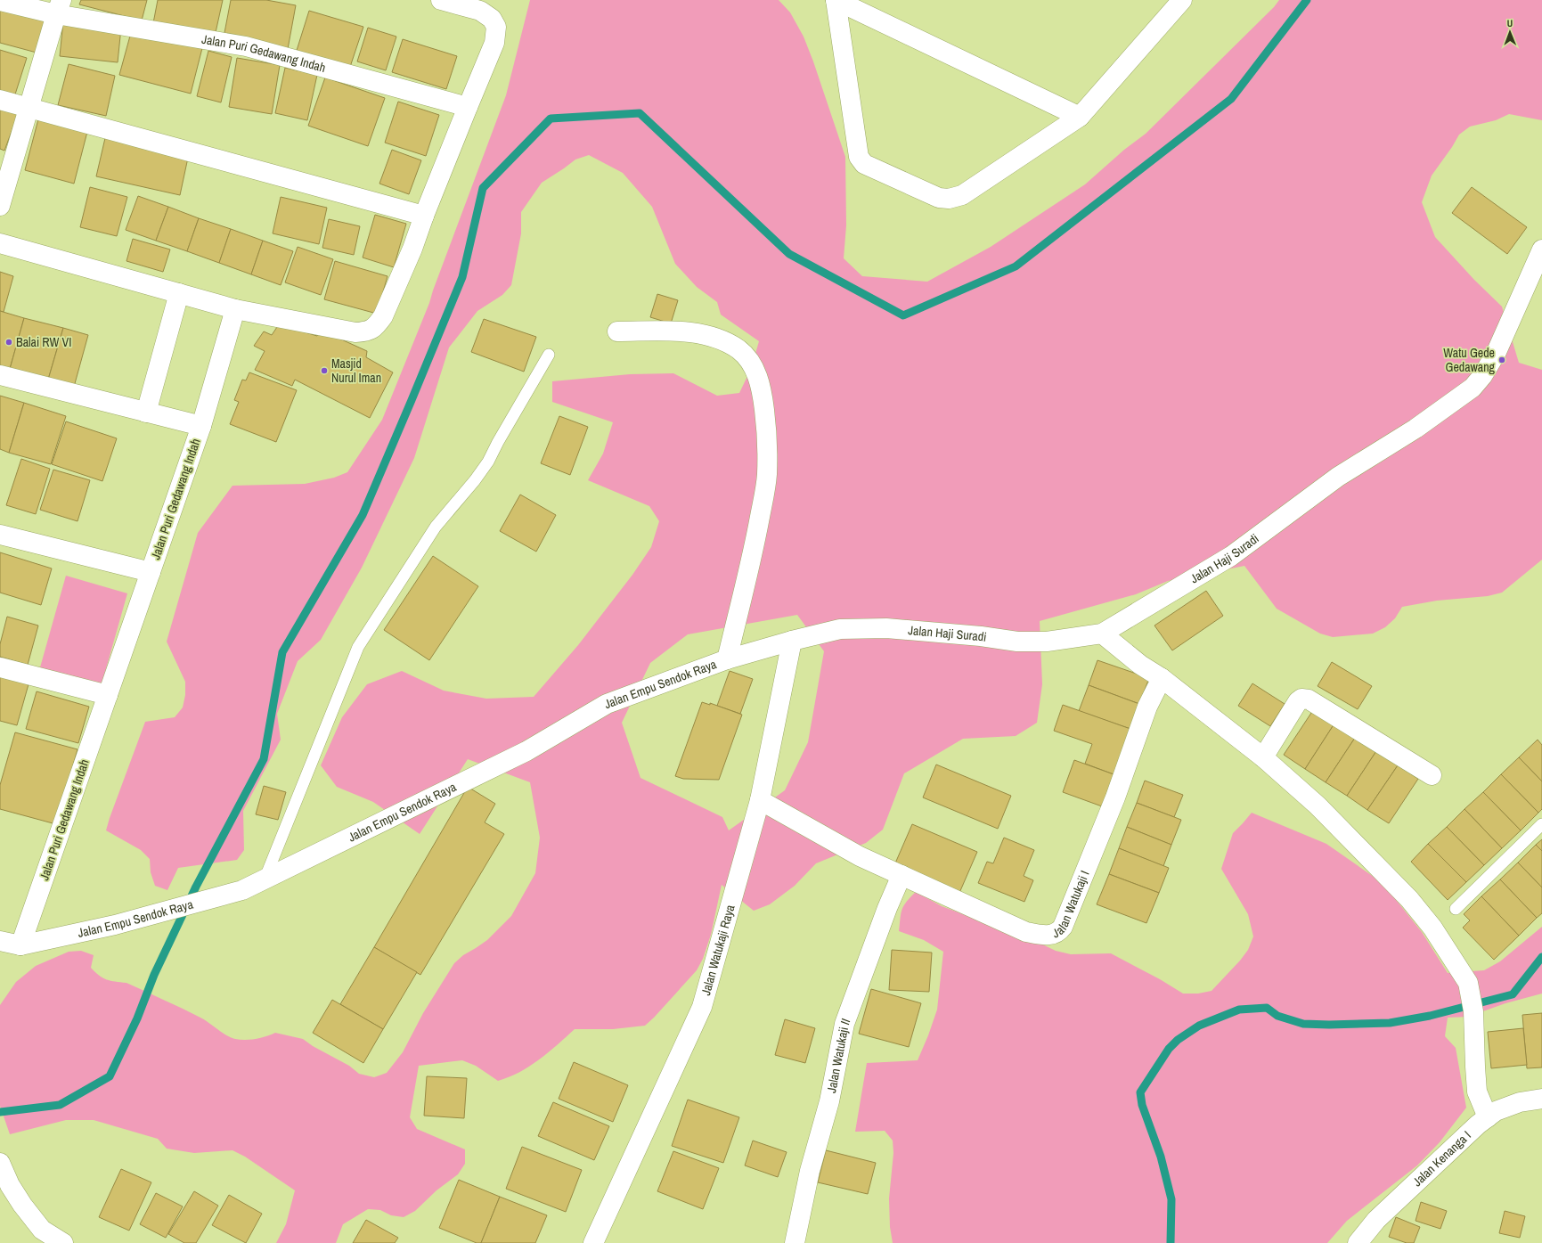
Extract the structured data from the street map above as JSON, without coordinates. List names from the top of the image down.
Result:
{
  "streets": {
    "street": [
      "Jalan Puri Gedawang Indah",
      "Jalan Haji Suradi",
      "Jalan Empu Sendok Raya",
      "Jalan Watukaji I",
      "Jalan Watukaji Raya",
      "Jalan Watukaji II",
      "Jalan Kenanga I"
    ]
  },
  "crossings": [
    ["Jalan Puri Gedawang Indah", "Jalan Empu Sendok Raya"],
    ["Jalan Haji Suradi", "Jalan Empu Sendok Raya"],
    ["Jalan Haji Suradi", "Jalan Watukaji Raya"],
    ["Jalan Empu Sendok Raya", "Jalan Watukaji Raya"],
    ["Jalan Watukaji I", "Jalan Watukaji Raya"],
    ["Jalan Watukaji I", "Jalan Watukaji II"]
  ],
  "places": ["Balai RW VI", "Watu Gede Gedawang", "Masjid Nurul Iman"],
  "north": "top"
}
